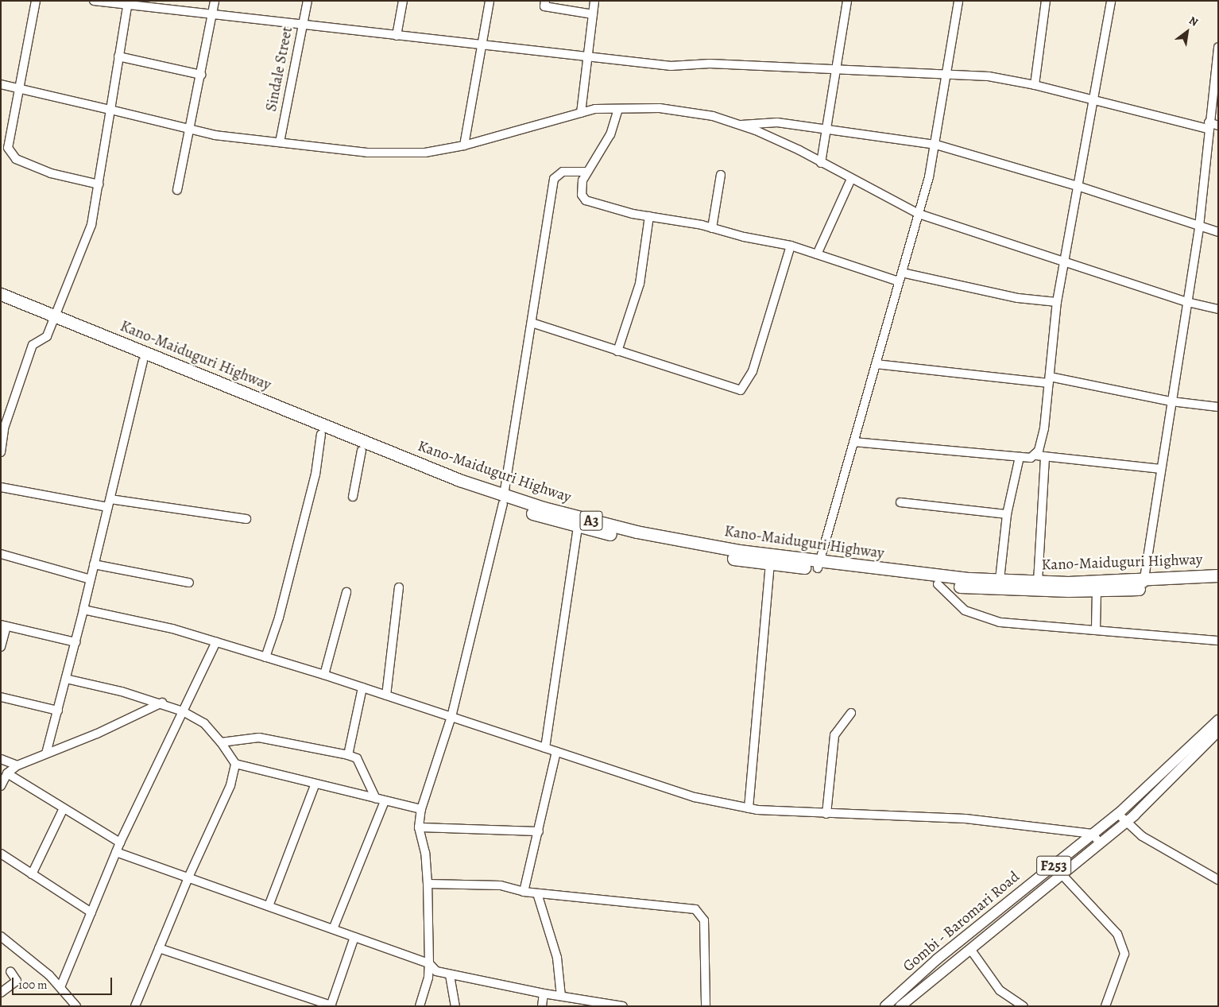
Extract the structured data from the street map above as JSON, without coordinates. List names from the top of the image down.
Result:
{
  "streets": {
    "highway": ["Kano-Maiduguri Highway", "A3"],
    "main road": ["F253", "Gombi - Baromari Road"],
    "street": ["Sindale Street"]
  },
  "scale_bar": "100 m",
  "north": "top right"
}
